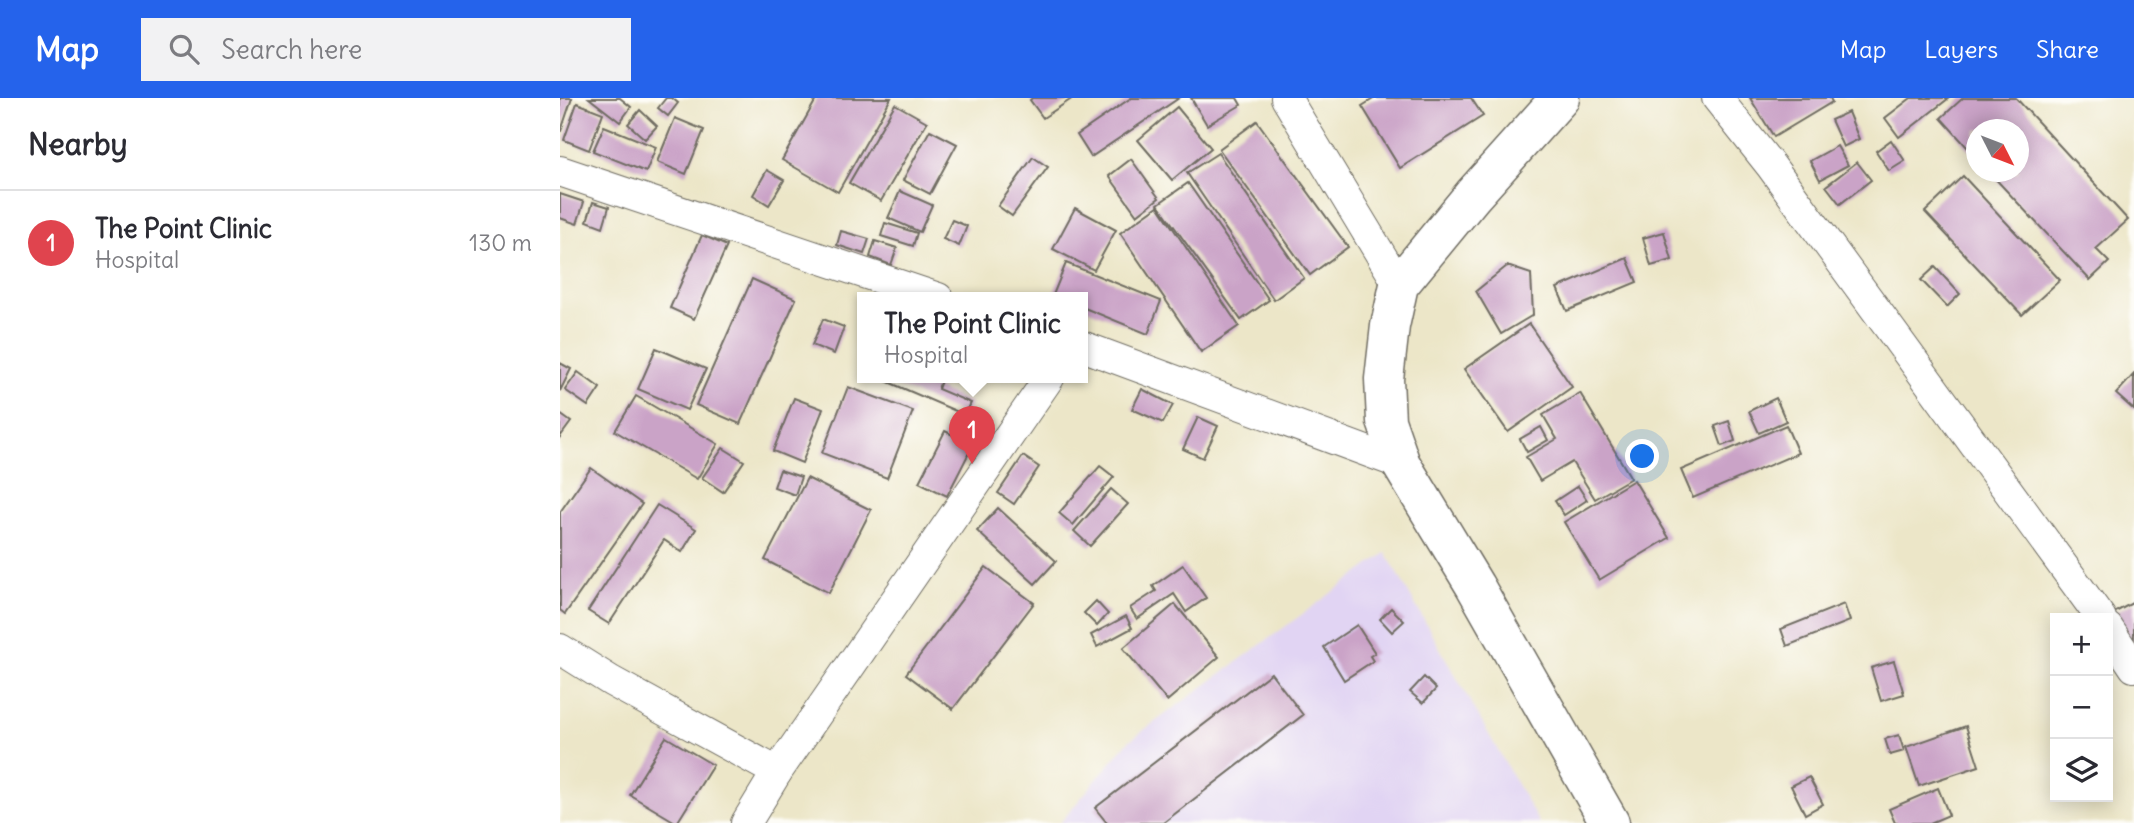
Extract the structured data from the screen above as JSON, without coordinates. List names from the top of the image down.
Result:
{
  "north": "bottom right",
  "page": {
    "header": "Map",
    "search": "Search here",
    "nav": ["Map", "Layers", "Share"],
    "heading": "Nearby",
    "list": [
      {
        "mark": "1",
        "name": "The Point Clinic",
        "note": "Hospital",
        "value": "130 m"
      }
    ],
    "popup": ["The Point Clinic", "Hospital"],
    "pins": "1",
    "map_buttons": ["+", "−"]
  }
}
